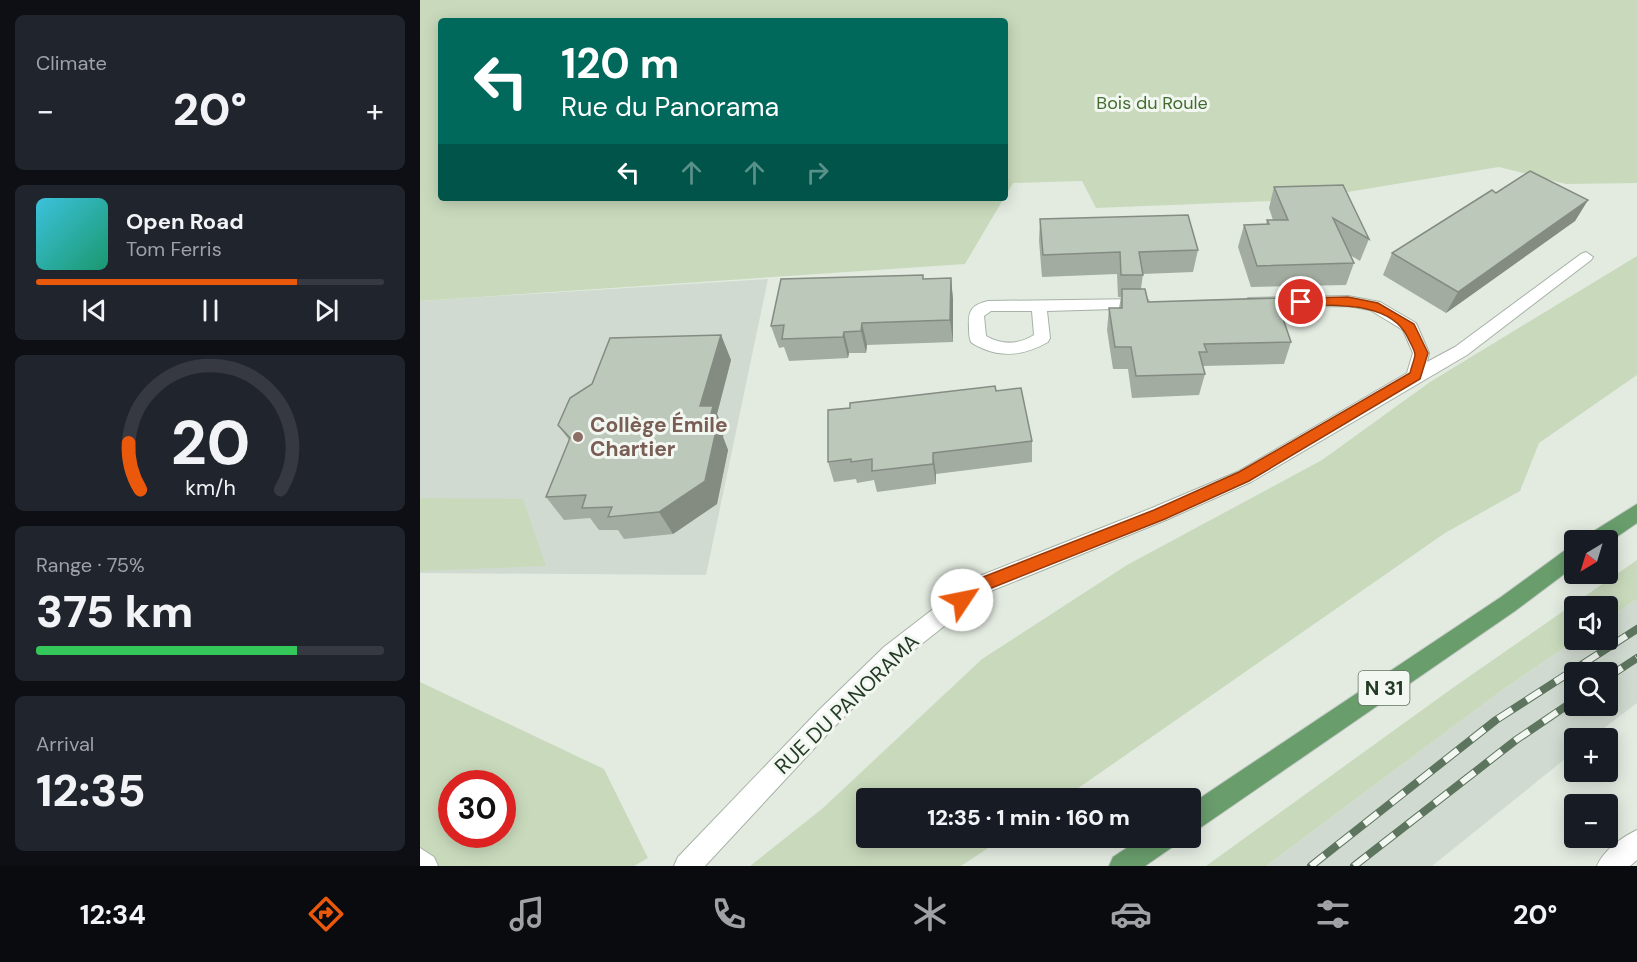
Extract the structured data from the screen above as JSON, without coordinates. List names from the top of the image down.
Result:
{
  "streets": {
    "main road": ["N 31"],
    "street": ["RUE DU PANORAMA"]
  },
  "parks": ["Bois du Roule"],
  "places": ["Collège Émile Chartier"],
  "north": "bottom left",
  "page": {
    "tile": [
      "Climate",
      ["Range · 75%", "375 km"],
      ["Arrival", "12:35"]
    ],
    "turn": ["120 m", "Rue du Panorama"],
    "heat": ["−", "20°", "+"],
    "song": ["Open Road", "Tom Ferris"],
    "map_buttons": ["+", "−"],
    "limit": "30",
    "trip": "12:35 · 1 min · 160 m",
    "tabs": ["12:34", "20°"],
    "gauge": ["20", "km/h"]
  }
}
